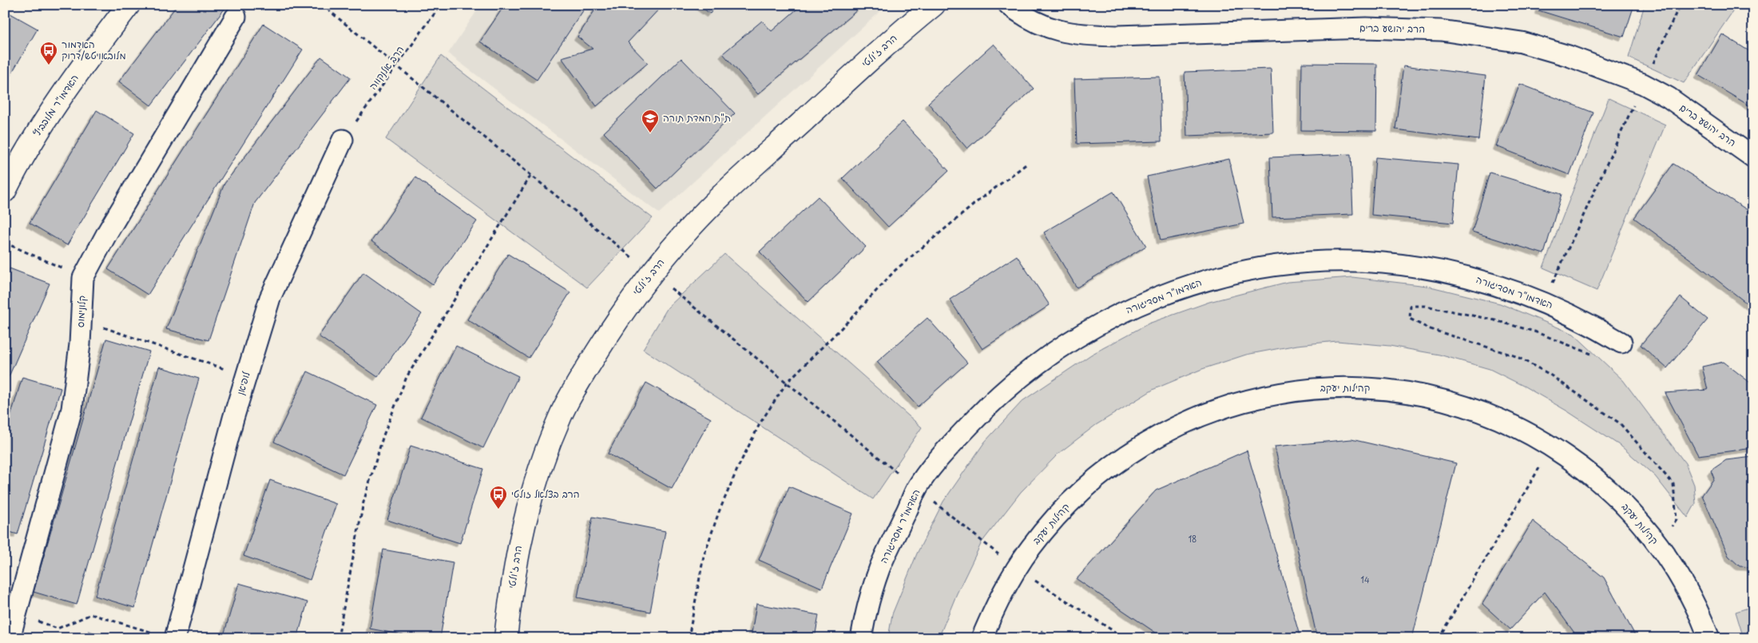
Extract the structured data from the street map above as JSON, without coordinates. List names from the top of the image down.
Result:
{
  "streets": {
    "street": [
      "הרב יהושע ברים",
      "הרב ז'ולטי",
      "האדמו\"ר מלובביץ",
      "האדמו\"ר מסדיגורה",
      "קלונימוס",
      "לופיאן",
      "קהילות יעקב"
    ],
    "path": ["הרב אלנקווה"]
  },
  "crossings": [
    ["הרב אלנקווה", "לופיאן"]
  ],
  "places": {
    "bus stop": ["האדמור מלובאויטש/דרוק", "הרב בצלאל זולטי"],
    "school or university": ["ת\"ת חמדת תורה"]
  },
  "house_numbers": ["18", "14"]
}
